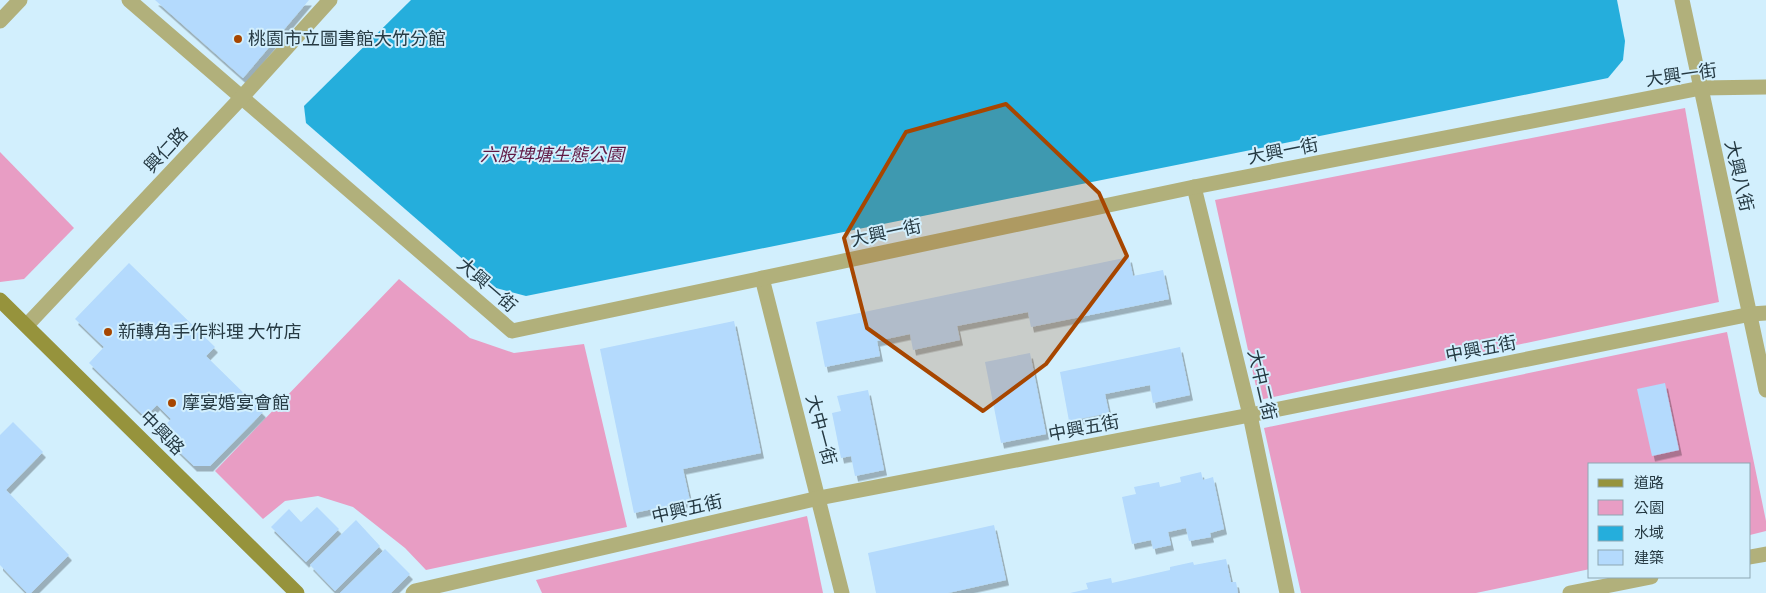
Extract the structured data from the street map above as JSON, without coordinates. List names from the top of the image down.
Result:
{
  "streets": {
    "street": [
      "大興一街",
      "興仁路",
      "大興八街",
      "中興五街",
      "大中二街",
      "大中一街",
      "中興路"
    ]
  },
  "crossings": [
    ["大興一街", "興仁路"],
    ["大興一街", "大興八街"],
    ["大興一街", "大中二街"],
    ["大興一街", "大中一街"],
    ["興仁路", "中興路"],
    ["大興八街", "中興五街"],
    ["中興五街", "大中二街"],
    ["中興五街", "大中一街"]
  ],
  "parks": ["六股埤塘生態公園"],
  "places": ["桃園市立圖書館大竹分館", "新轉角手作料理 大竹店", "摩宴婚宴會館"],
  "legend": [
    "道路",
    "公園",
    "水域",
    "建築"
  ]
}
